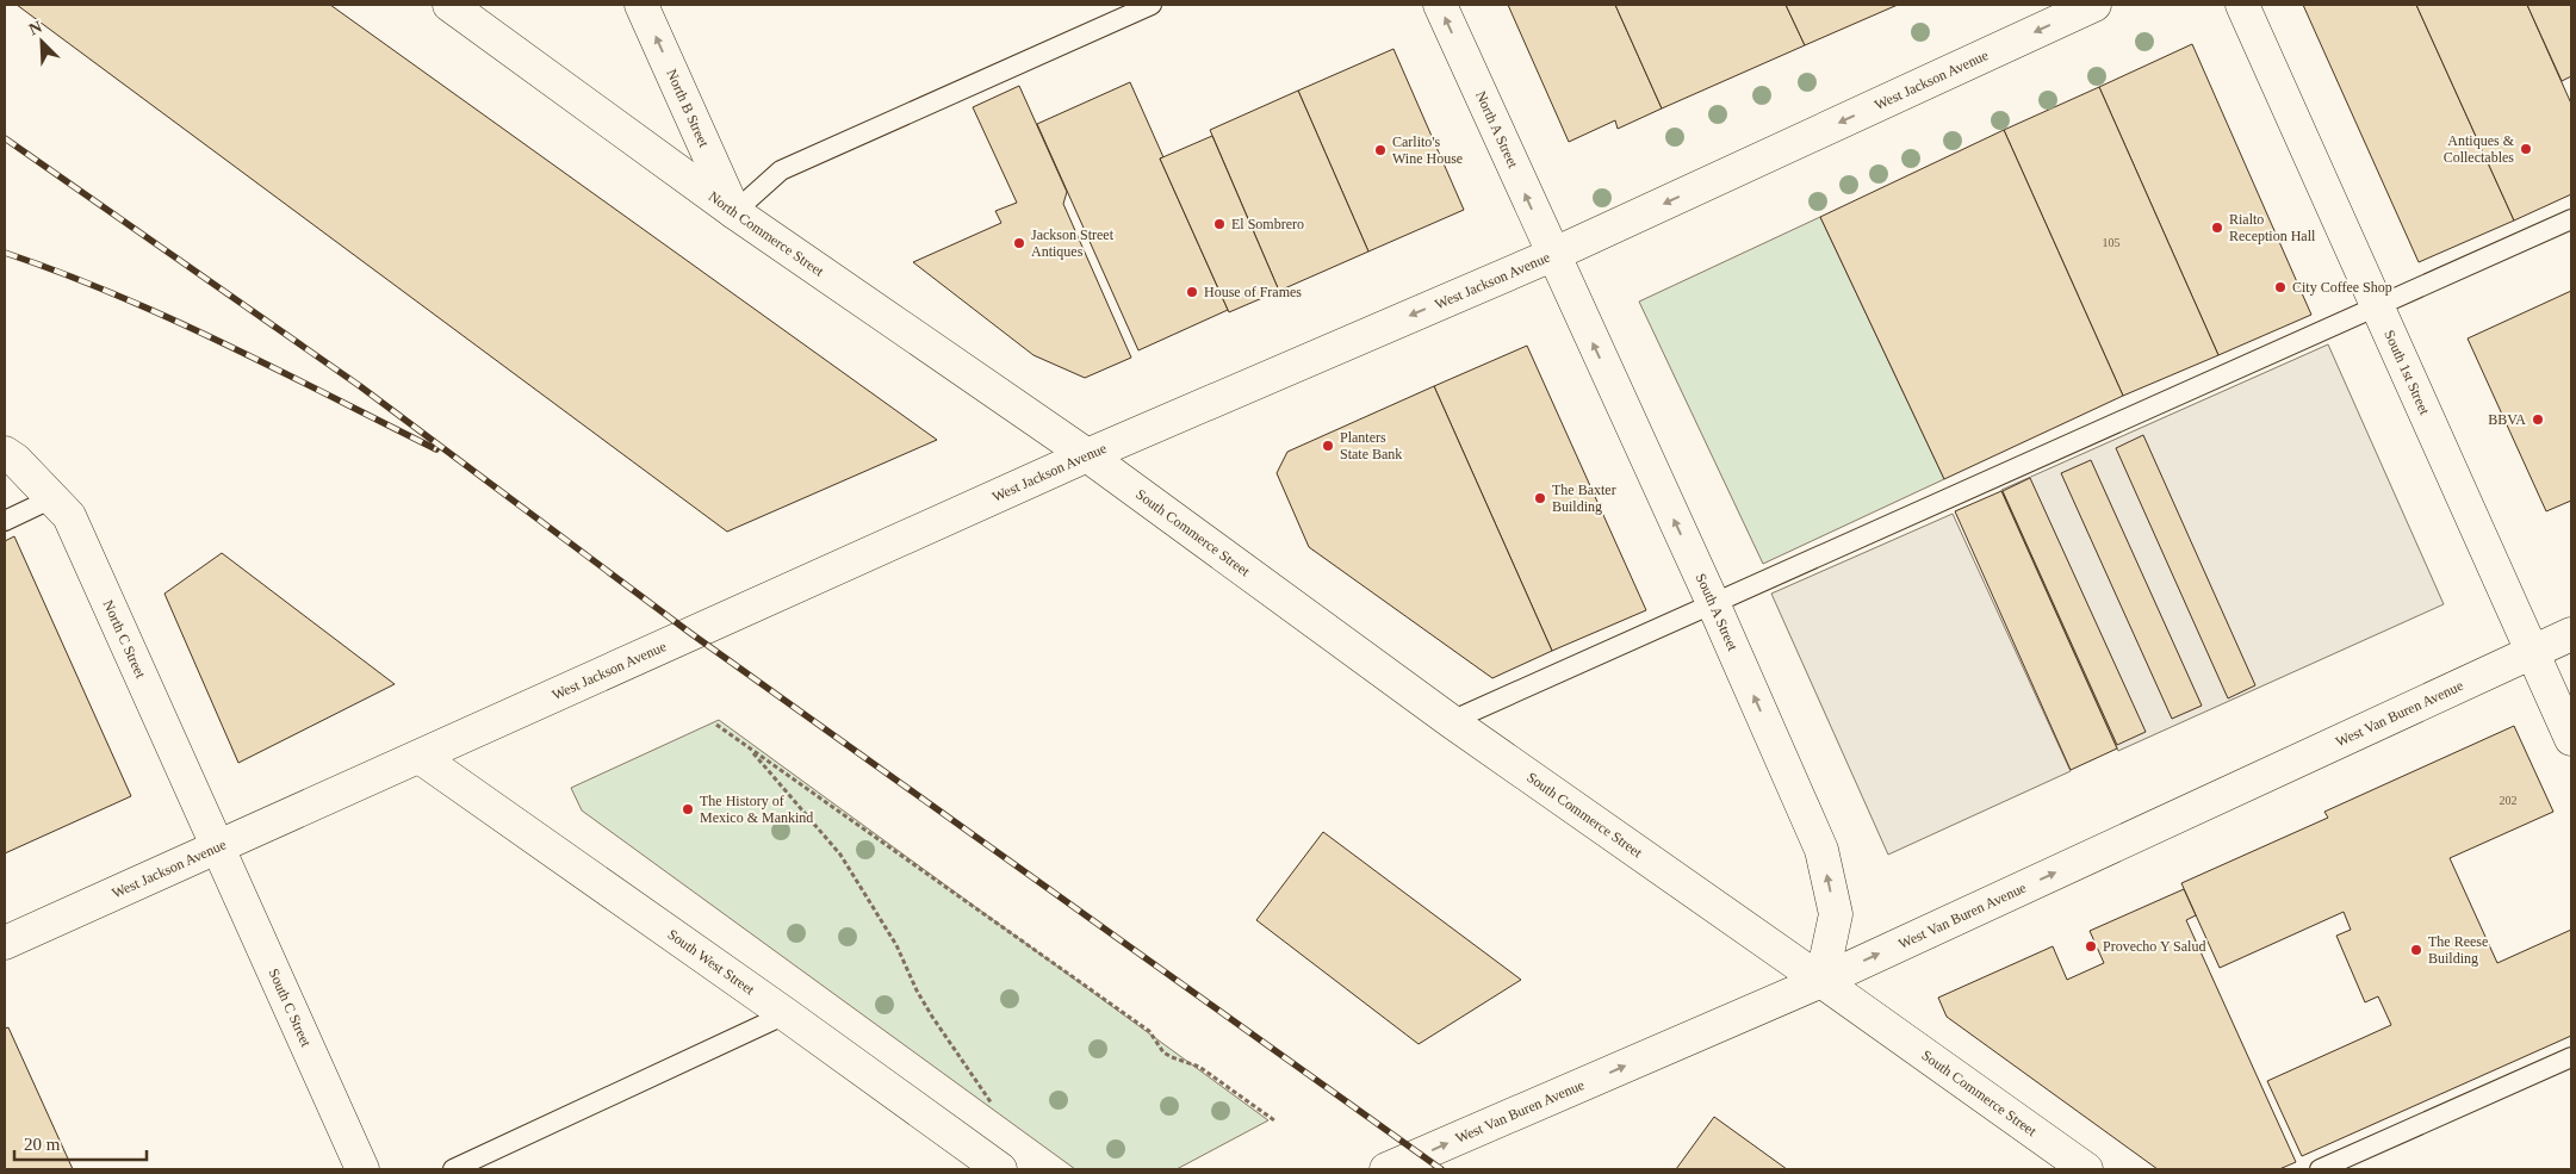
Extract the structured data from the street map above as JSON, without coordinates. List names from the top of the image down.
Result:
{
  "streets": {
    "street": [
      "West Jackson Avenue",
      "North B Street",
      "North A Street",
      "North Commerce Street",
      "South 1st Street",
      "South Commerce Street",
      "South A Street",
      "North C Street",
      "West Van Buren Avenue",
      "South West Street",
      "South C Street"
    ]
  },
  "crossings": [
    ["West Jackson Avenue", "North A Street"],
    ["West Jackson Avenue", "North Commerce Street"],
    ["West Jackson Avenue", "South Commerce Street"],
    ["West Jackson Avenue", "South A Street"],
    ["West Jackson Avenue", "North C Street"],
    ["West Jackson Avenue", "South West Street"],
    ["West Jackson Avenue", "South C Street"],
    ["North B Street", "North Commerce Street"],
    ["North A Street", "South A Street"],
    ["North Commerce Street", "South Commerce Street"],
    ["South 1st Street", "West Van Buren Avenue"],
    ["South Commerce Street", "South A Street"],
    ["South Commerce Street", "West Van Buren Avenue"],
    ["South A Street", "West Van Buren Avenue"],
    ["North C Street", "South C Street"]
  ],
  "one_way": [
    "West Jackson Avenue",
    "North B Street",
    "North A Street",
    "South A Street",
    "West Van Buren Avenue"
  ],
  "places": [
    "Antiques & Collectables",
    "Carlito's Wine House",
    "El Sombrero",
    "Rialto Reception Hall",
    "Jackson Street Antiques",
    "City Coffee Shop",
    "House of Frames",
    "BBVA",
    "Planters State Bank",
    "The Baxter Building",
    "The History of Mexico & Mankind",
    "Provecho Y Salud",
    "The Reese Building"
  ],
  "house_numbers": ["105", "202"],
  "scale_bar": "20 m",
  "north": "top left"
}
